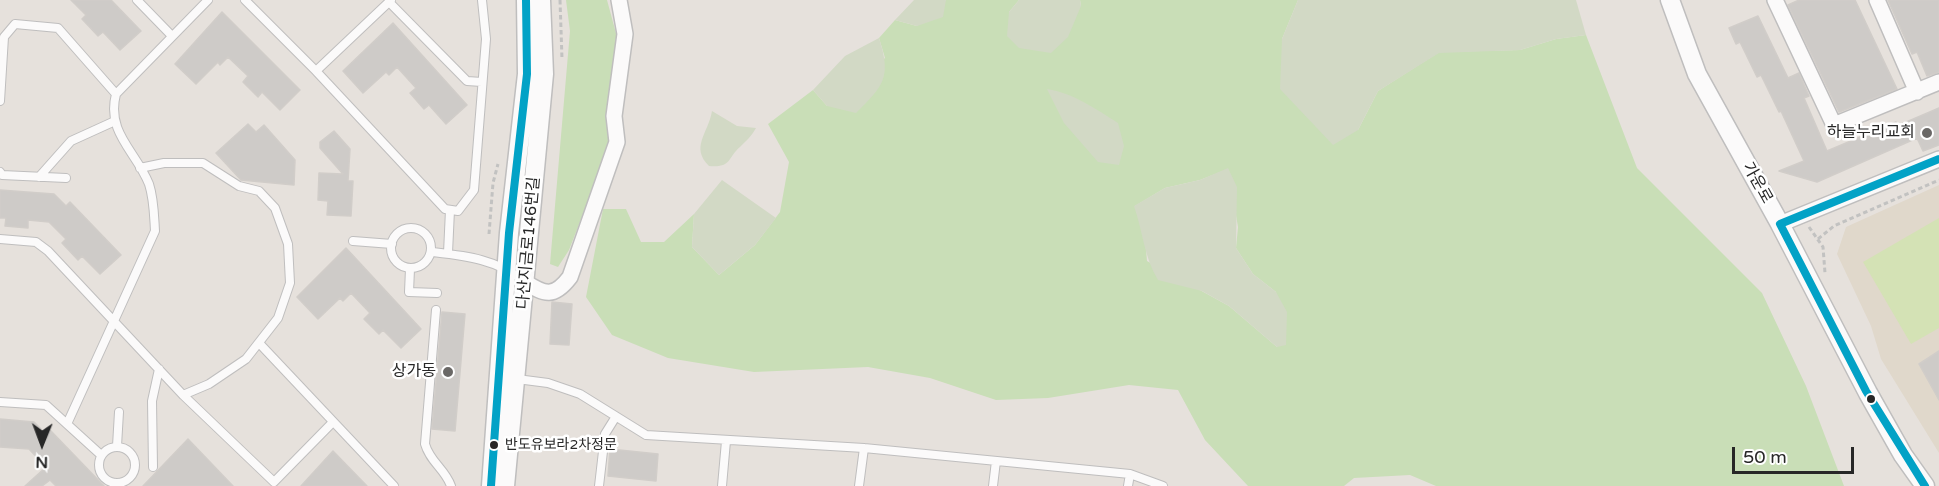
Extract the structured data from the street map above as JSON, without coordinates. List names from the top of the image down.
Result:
{
  "streets": {
    "street": ["가운로", "다산지금로146번길"]
  },
  "places": ["하늘누리교회", "상가동", "반도유보라2차정문"],
  "scale_bar": "50 m",
  "north": "bottom"
}
